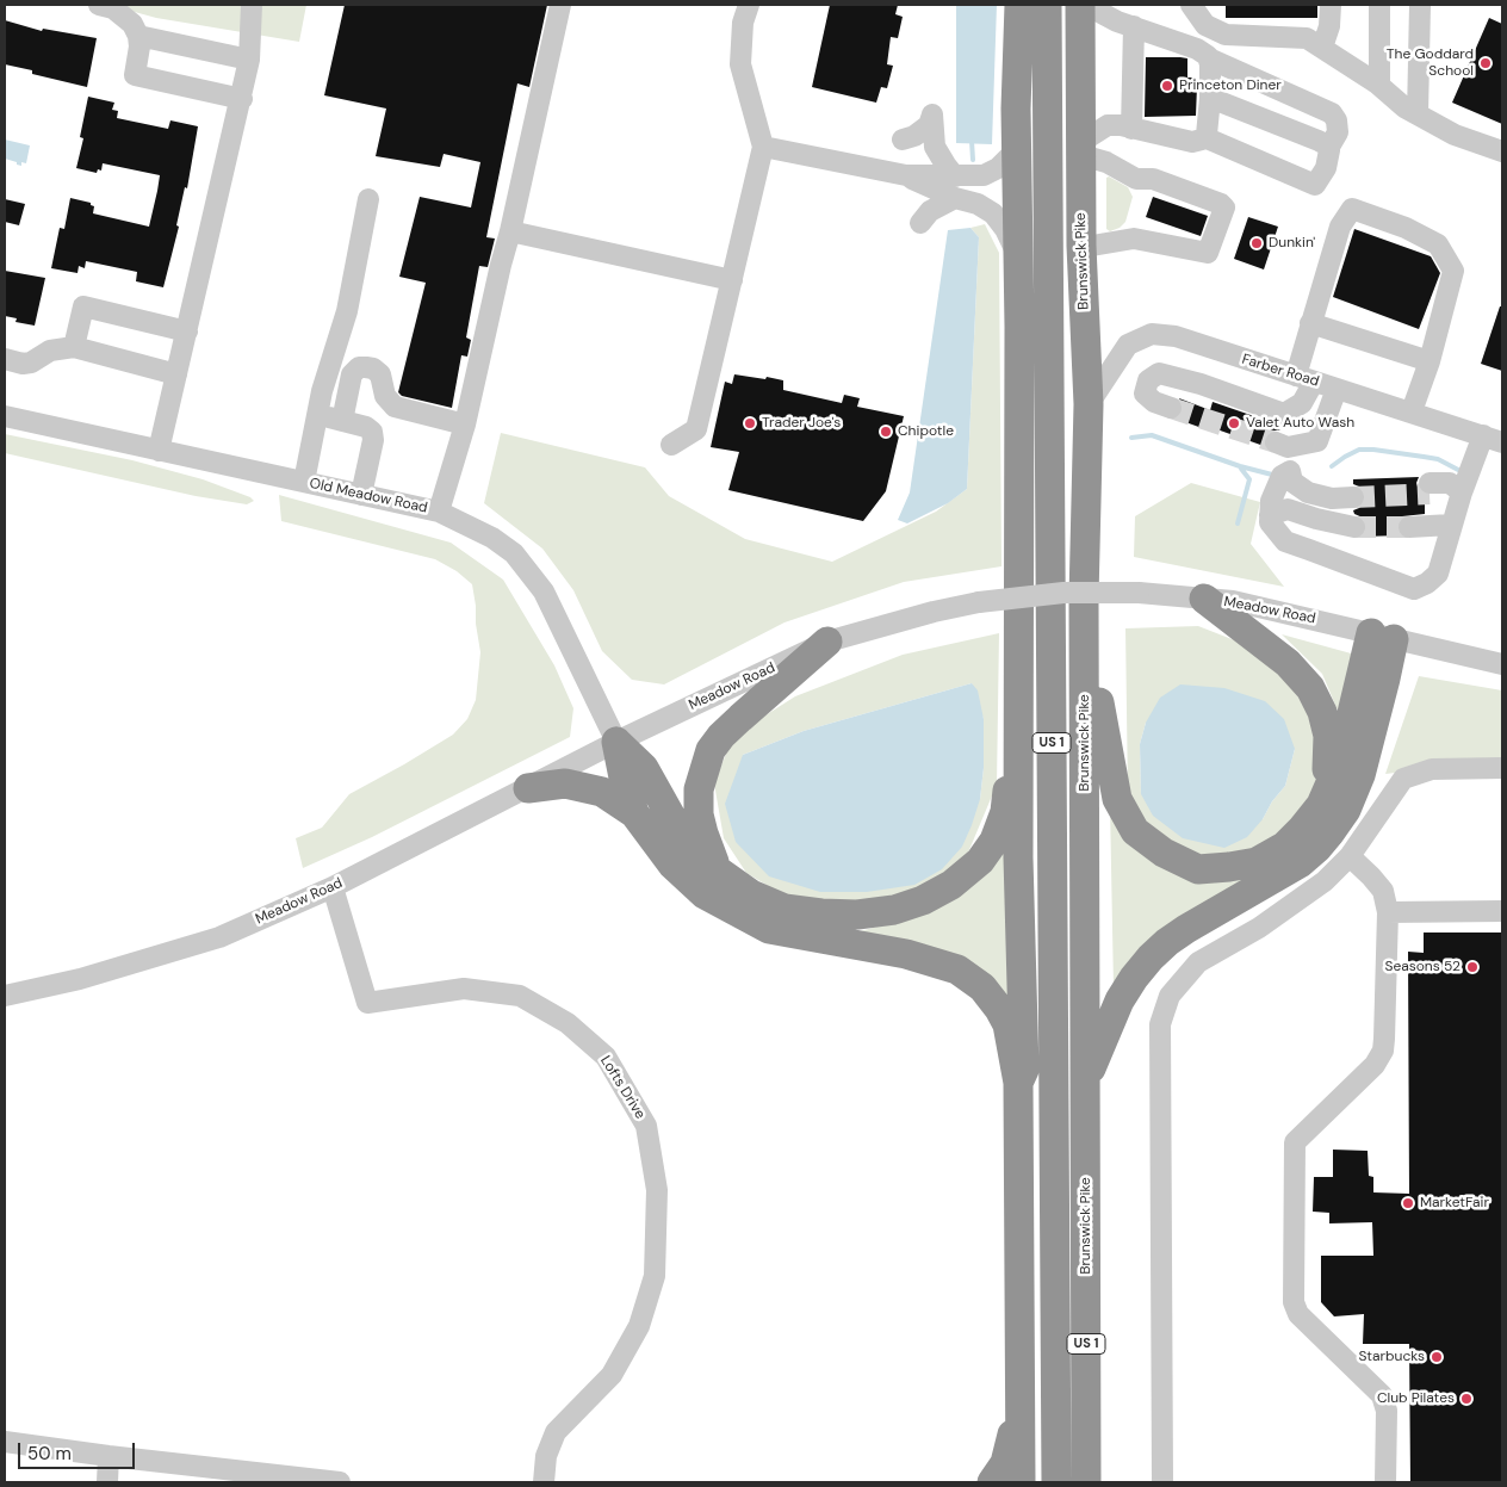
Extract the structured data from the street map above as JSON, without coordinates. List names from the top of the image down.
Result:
{
  "streets": {
    "highway": ["Brunswick Pike", "US 1"],
    "street": [
      "Farber Road",
      "Old Meadow Road",
      "Meadow Road",
      "Lofts Drive"
    ]
  },
  "crossings": [
    ["Brunswick Pike", "Farber Road"],
    ["Old Meadow Road", "Meadow Road"],
    ["Meadow Road", "Lofts Drive"]
  ],
  "places": [
    "The Goddard School",
    "Princeton Diner",
    "Dunkin'",
    "Trader Joe's",
    "Valet Auto Wash",
    "Chipotle",
    "Seasons 52",
    "MarketFair",
    "Starbucks",
    "Club Pilates"
  ],
  "scale_bar": "50 m"
}
